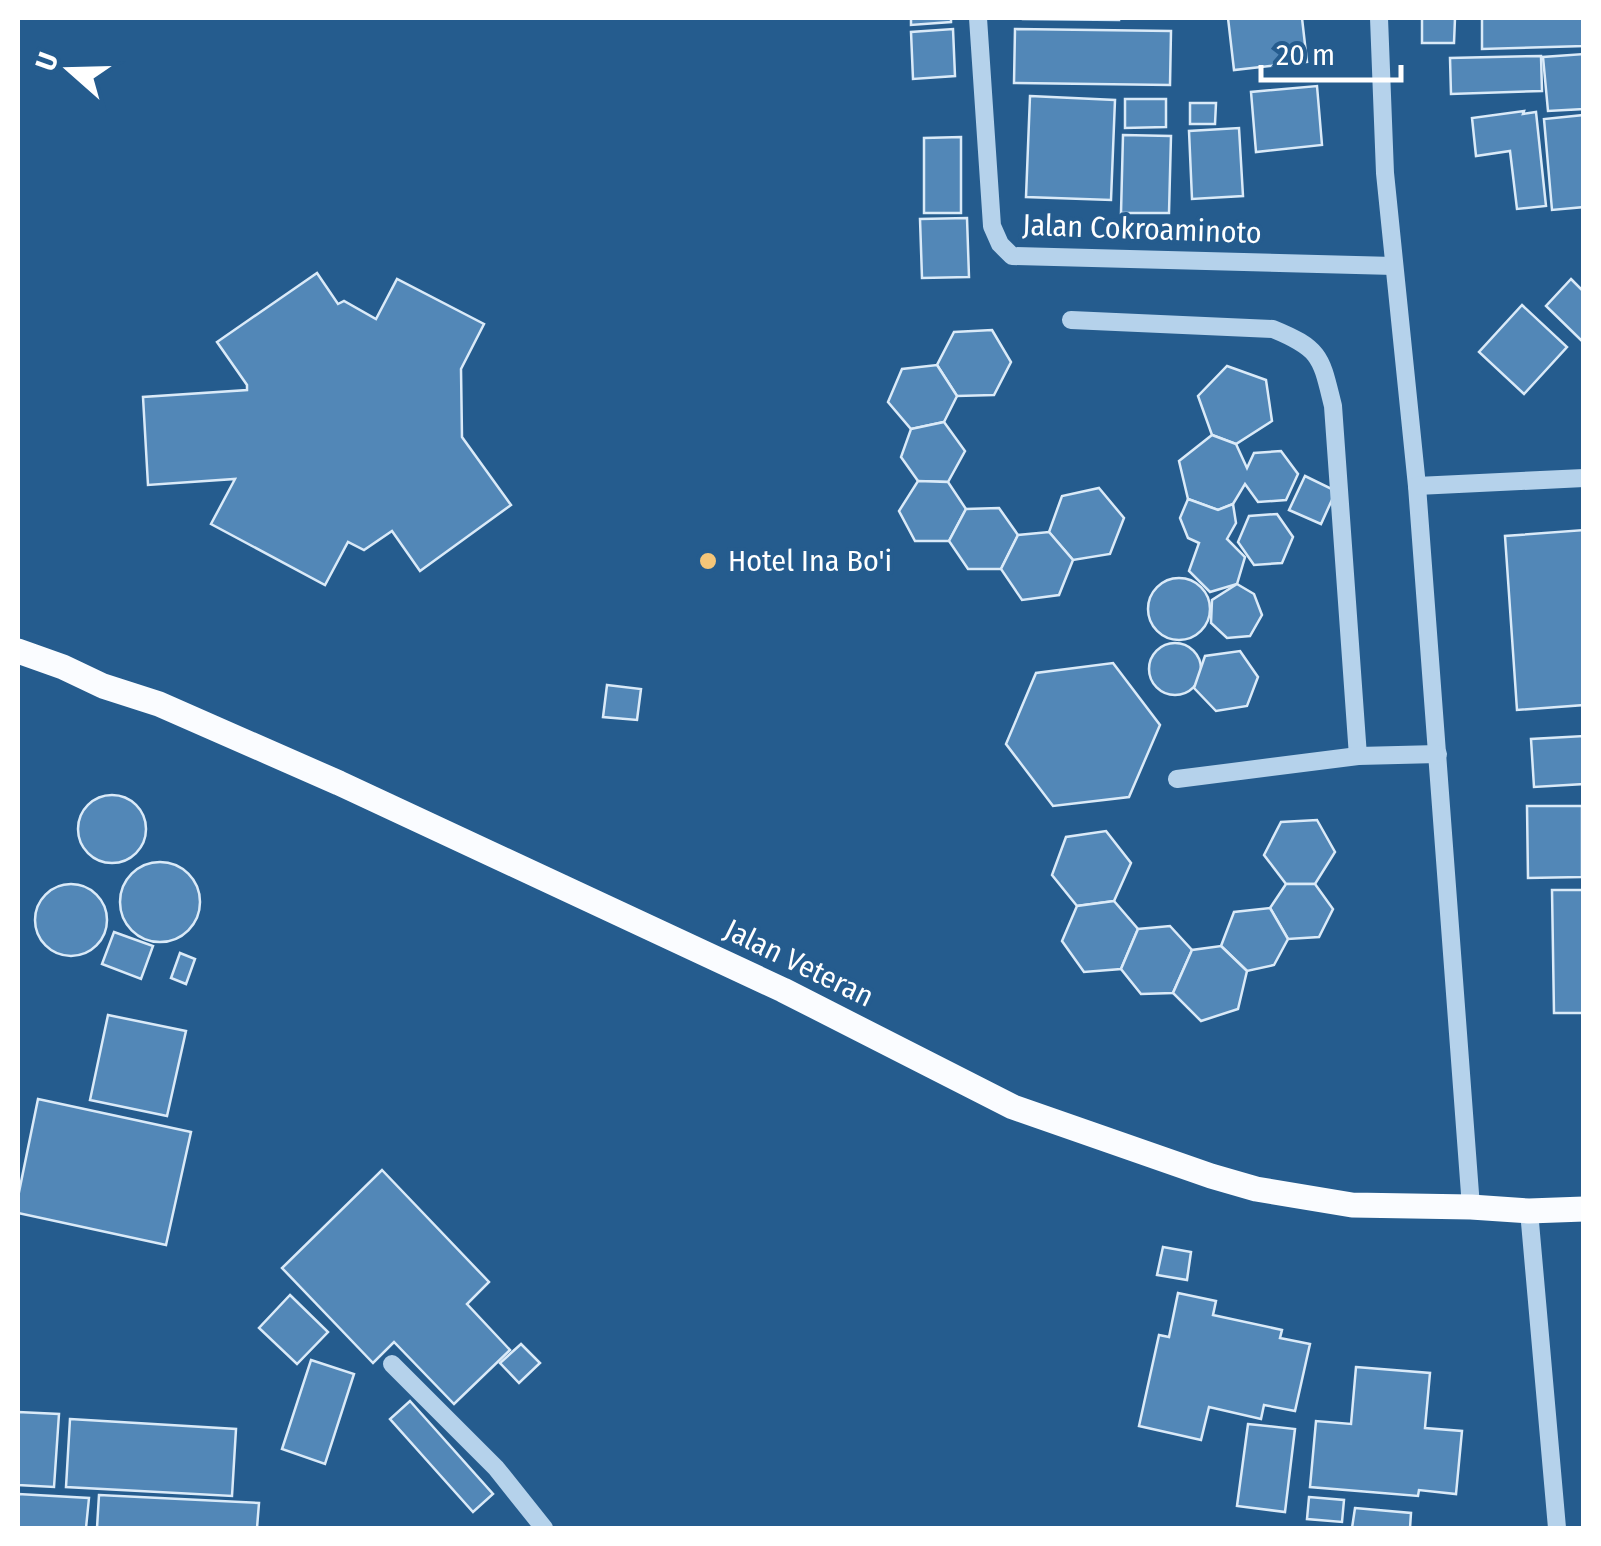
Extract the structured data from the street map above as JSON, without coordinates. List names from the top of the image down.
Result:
{
  "streets": {
    "main road": ["Jalan Veteran"],
    "street": ["Jalan Cokroaminoto"]
  },
  "places": ["Hotel Ina Bo'i"],
  "scale_bar": "20 m",
  "north": "left"
}
